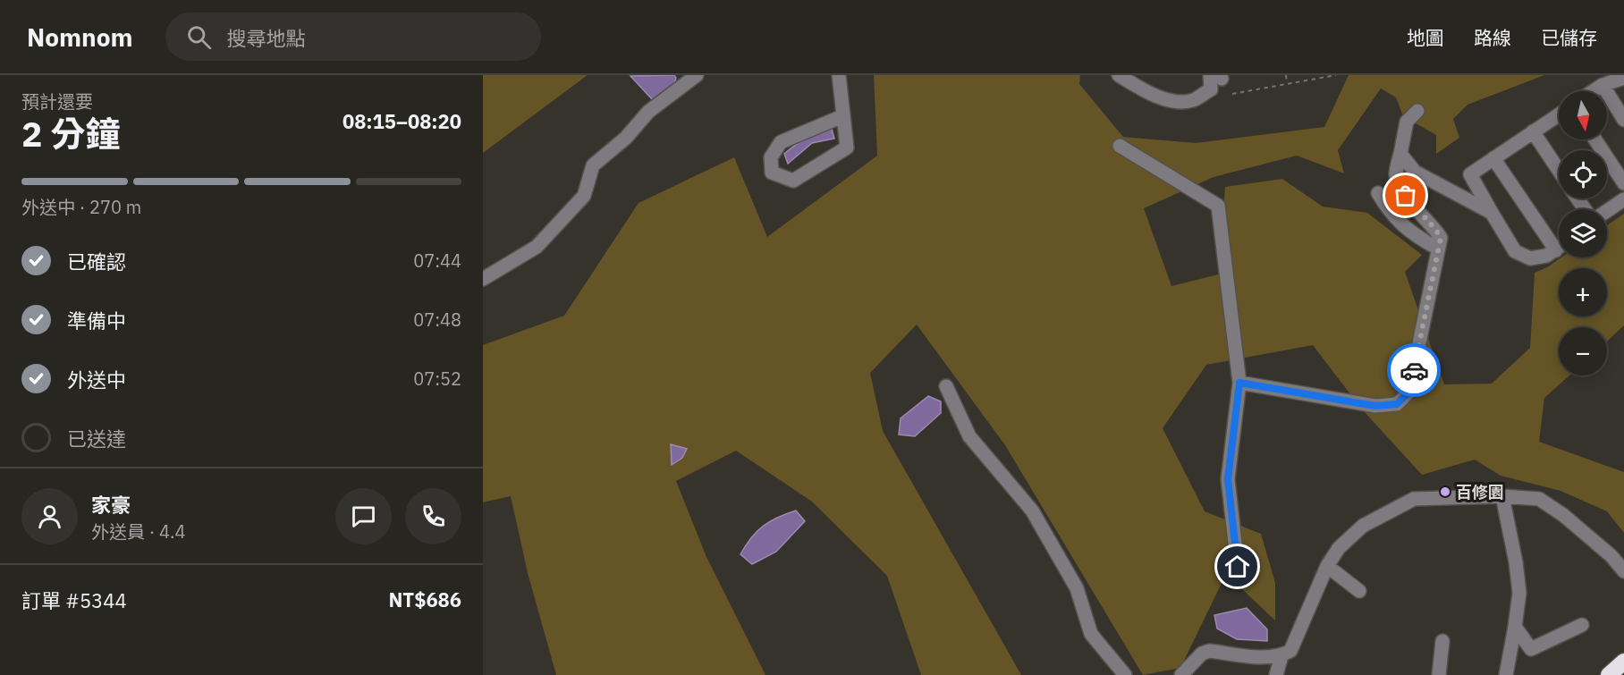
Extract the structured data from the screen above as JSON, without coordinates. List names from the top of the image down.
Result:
{
  "places": ["百修園"],
  "north": "bottom",
  "page": {
    "header": "Nomnom",
    "search": "搜尋地點",
    "nav": ["地圖", "路線", "已儲存"],
    "heading": ["2 分鐘", "預計還要", "08:15–08:20"],
    "panel": [
      "家豪",
      "外送員 · 4.4",
      "訂單 #5344",
      "NT$686"
    ],
    "map_buttons": ["+", "−"],
    "bar": "外送中 · 270 m",
    "list": [
      ["已確認", "07:44"],
      ["準備中", "07:48"],
      ["外送中", "07:52"],
      "已送達"
    ]
  }
}
